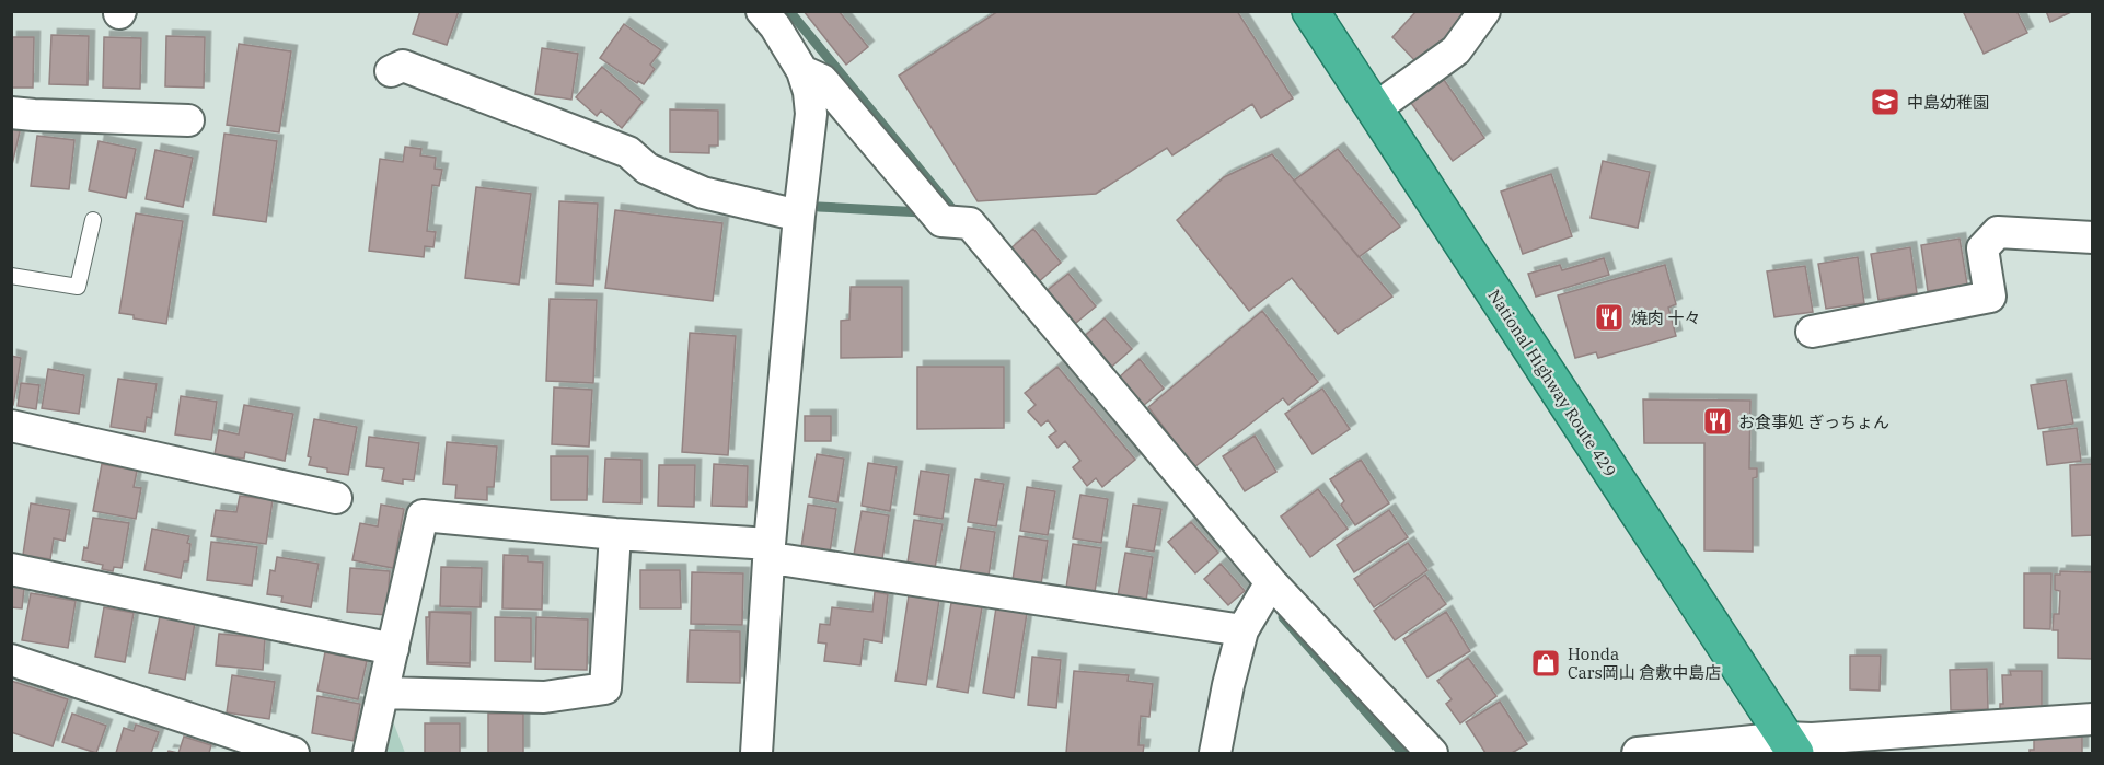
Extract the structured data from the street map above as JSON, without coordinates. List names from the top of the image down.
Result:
{
  "streets": {
    "highway": ["National Highway Route 429"]
  },
  "places": {
    "school or university": ["中島幼稚園"],
    "restaurant": ["焼肉 十々", "お食事処 ぎっちょん"],
    "shop": ["Honda Cars岡山 倉敷中島店"]
  }
}
